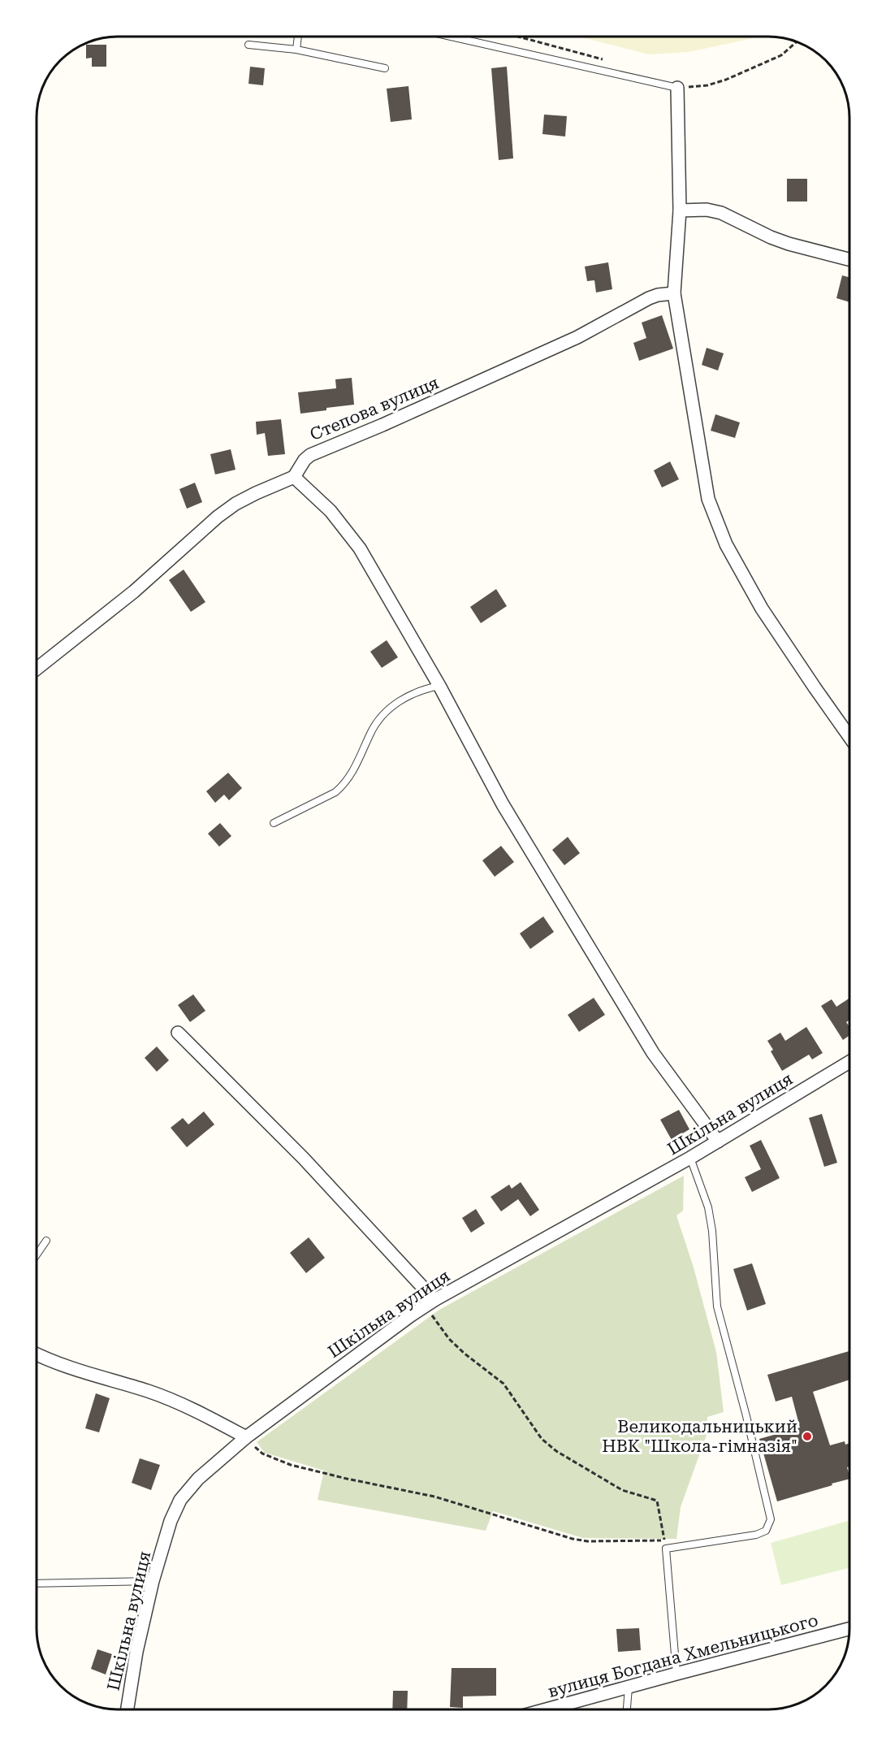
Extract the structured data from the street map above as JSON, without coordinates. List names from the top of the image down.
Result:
{
  "streets": {
    "street": ["Степова вулиця", "Шкільна вулиця", "вулиця Богдана Хмельницького"]
  },
  "places": ["Великодальницький НВК \"Школа-гімназія\""]
}
